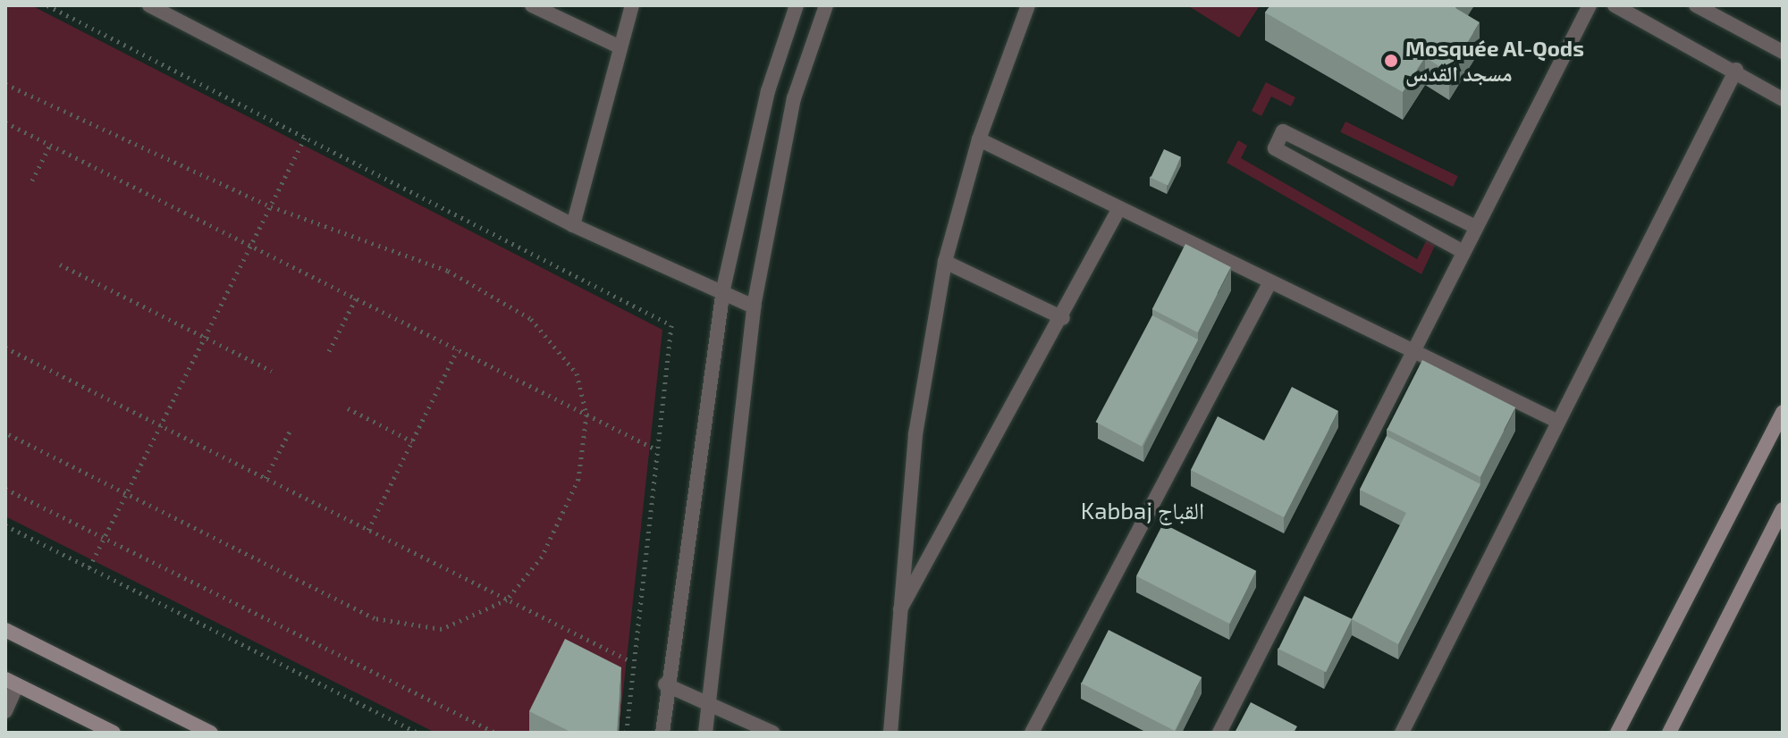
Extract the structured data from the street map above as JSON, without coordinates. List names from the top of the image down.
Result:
{
  "districts": ["Kabbaj القباج"],
  "places": ["Mosquée Al-Qods مسجد القدس"]
}
